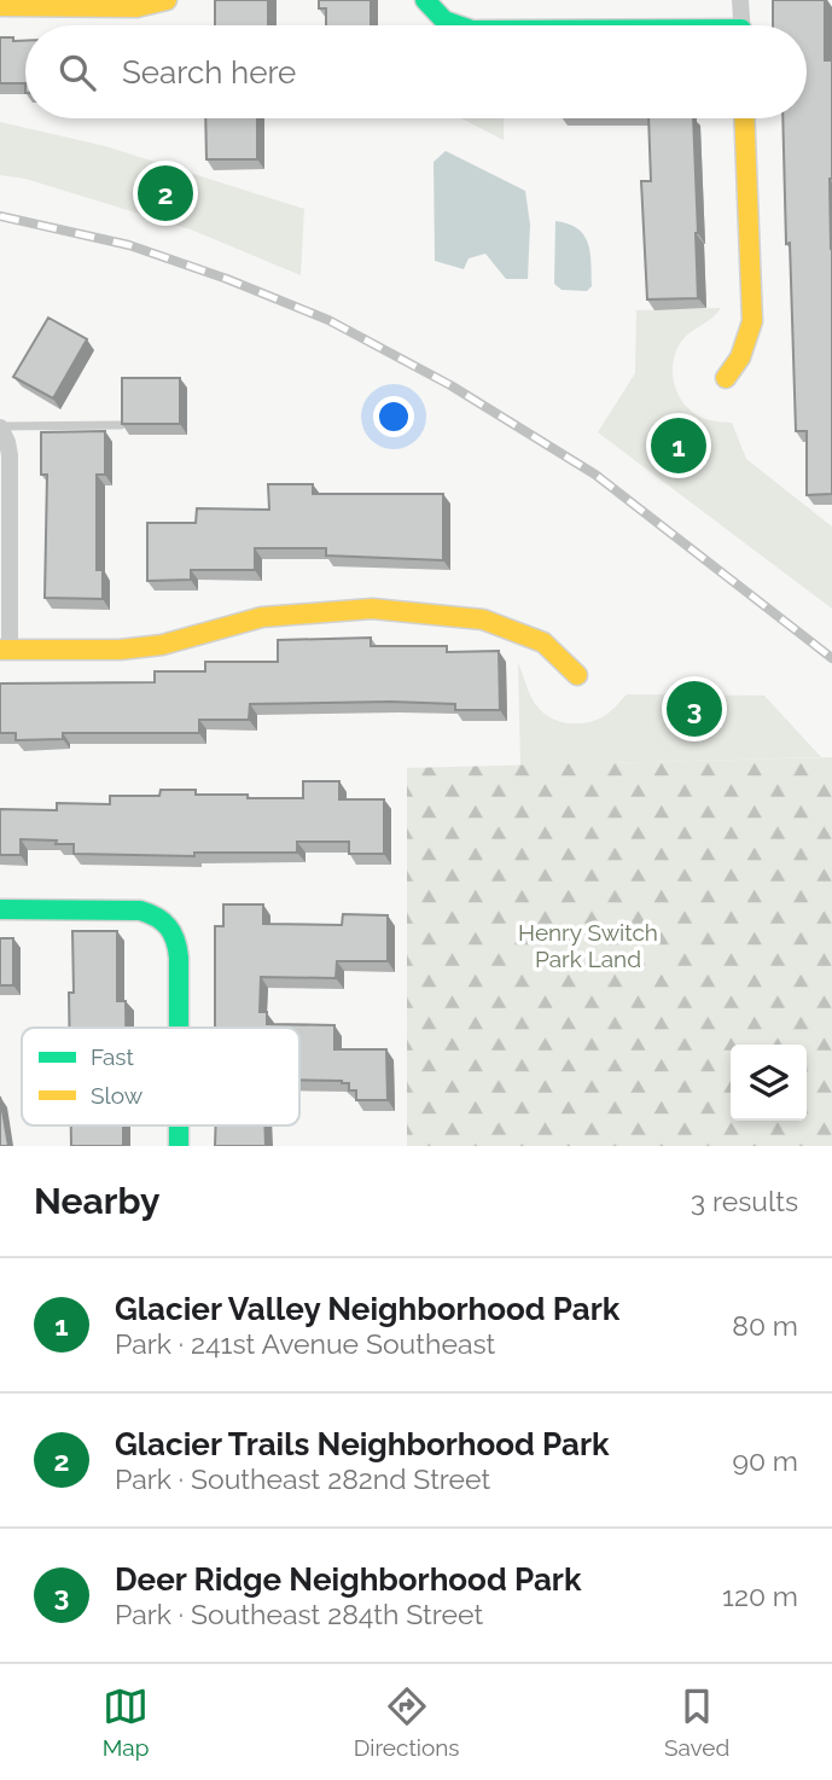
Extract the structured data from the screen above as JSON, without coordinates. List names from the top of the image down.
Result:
{
  "parks": ["Henry Switch Park Land"],
  "legend": ["Fast", "Slow"],
  "page": {
    "search": "Search here",
    "pins": ["2", "1", "3"],
    "heading": ["Nearby", "3 results"],
    "list": [
      {
        "mark": "1",
        "name": "Glacier Valley Neighborhood Park",
        "note": "Park · 241st Avenue Southeast",
        "value": "80 m"
      },
      {
        "mark": "2",
        "name": "Glacier Trails Neighborhood Park",
        "note": "Park · Southeast 282nd Street",
        "value": "90 m"
      },
      {
        "mark": "3",
        "name": "Deer Ridge Neighborhood Park",
        "note": "Park · Southeast 284th Street",
        "value": "120 m"
      }
    ],
    "nav": ["Map", "Directions", "Saved"]
  }
}
